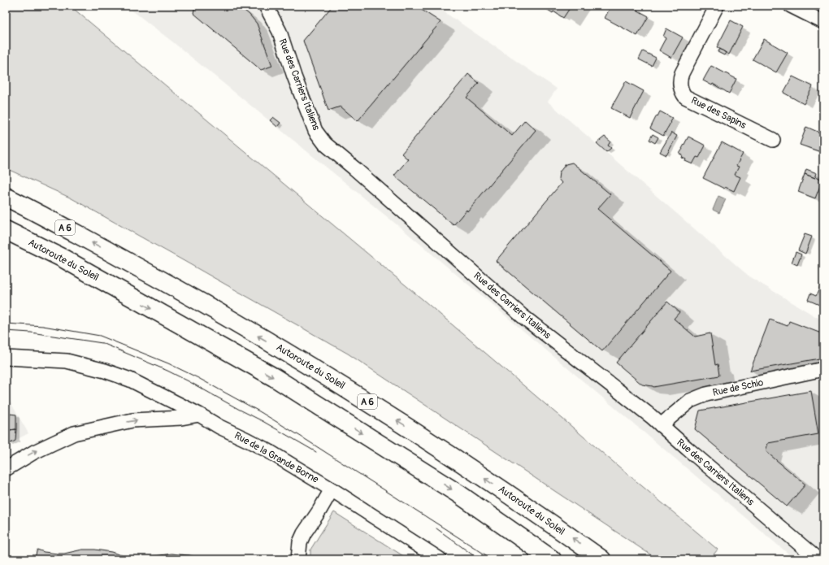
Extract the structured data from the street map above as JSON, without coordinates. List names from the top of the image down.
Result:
{
  "streets": {
    "highway": ["A 6", "Autoroute du Soleil"],
    "street": [
      "Rue des Carriers Italiens",
      "Rue des Sapins",
      "Rue de Schio",
      "Rue de la Grande Borne"
    ]
  },
  "crossings": [
    ["Rue des Carriers Italiens", "Rue de Schio"]
  ]
}
